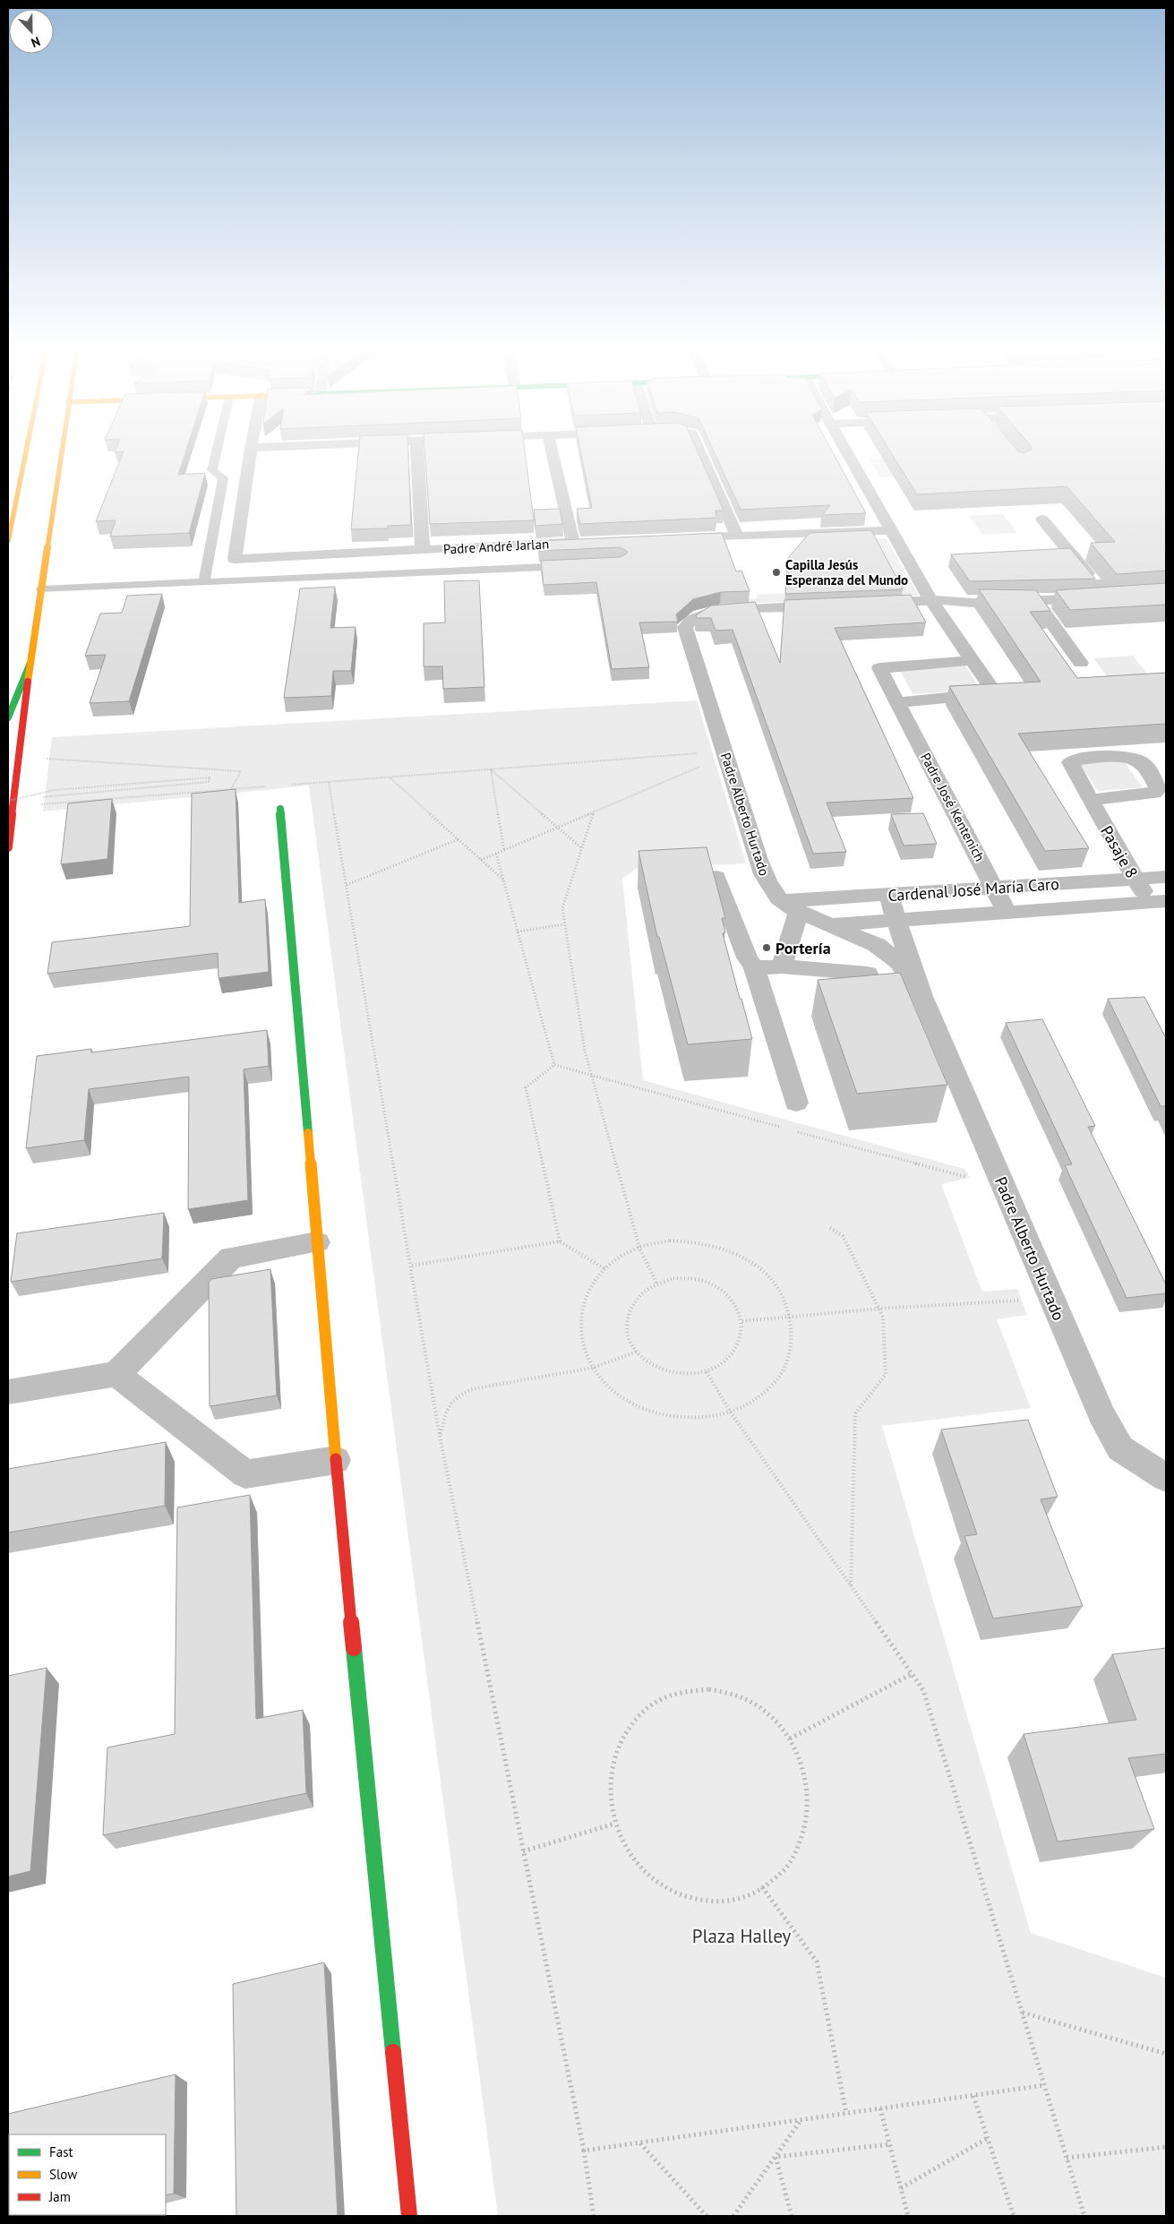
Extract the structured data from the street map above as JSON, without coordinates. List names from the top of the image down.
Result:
{
  "streets": {
    "street": [
      "Padre André Jarlan",
      "Padre José Kentenich",
      "Padre Alberto Hurtado",
      "Pasaje 8",
      "Cardenal José María Caro"
    ]
  },
  "crossings": [
    ["Padre José Kentenich", "Cardenal José María Caro"],
    ["Padre Alberto Hurtado", "Cardenal José María Caro"],
    ["Pasaje 8", "Cardenal José María Caro"]
  ],
  "parks": ["Plaza Halley"],
  "places": ["Capilla Jesús Esperanza del Mundo", "Portería"],
  "legend": ["Fast", "Slow", "Jam"],
  "north": "bottom"
}
